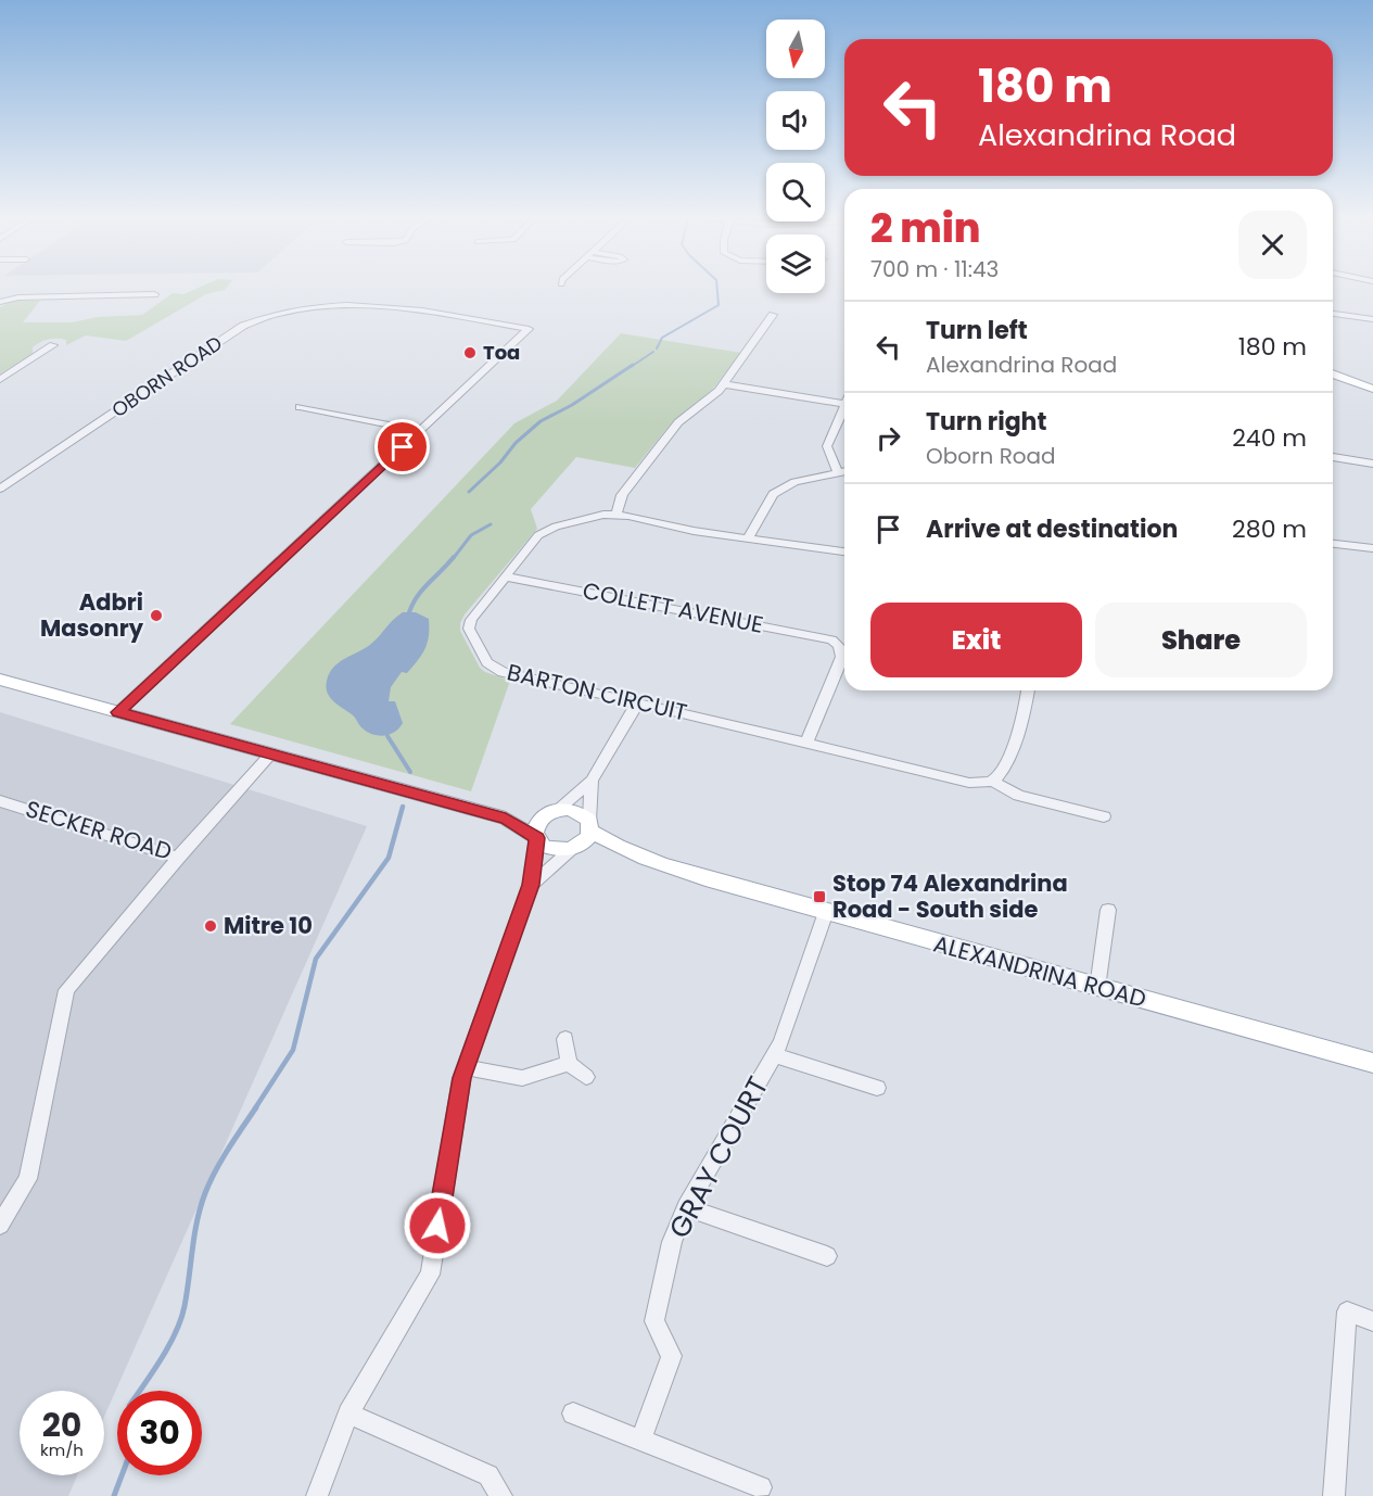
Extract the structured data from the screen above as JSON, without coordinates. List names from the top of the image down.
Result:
{
  "streets": {
    "main road": ["ALEXANDRINA ROAD"],
    "street": [
      "OBORN ROAD",
      "COLLETT AVENUE",
      "BARTON CIRCUIT",
      "SECKER ROAD",
      "GRAY COURT"
    ]
  },
  "crossings": [
    ["COLLETT AVENUE", "BARTON CIRCUIT"],
    ["ALEXANDRINA ROAD", "GRAY COURT"]
  ],
  "places": {
    "other": ["Toa", "Adbri Masonry", "Mitre 10"],
    "transit": ["Stop 74 Alexandrina Road - South side"]
  },
  "north": "bottom",
  "page": {
    "turn": ["180 m", "Alexandrina Road"],
    "heading": ["2 min", "700 m · 11:43"],
    "list": [
      {
        "name": "Turn left",
        "note": "Alexandrina Road",
        "value": "180 m"
      },
      {
        "name": "Turn right",
        "note": "Oborn Road",
        "value": "240 m"
      },
      {
        "name": "Arrive at destination",
        "value": "280 m"
      }
    ],
    "buttons": ["Exit", "Share"],
    "speed": "20 km/h",
    "limit": "30"
  }
}
